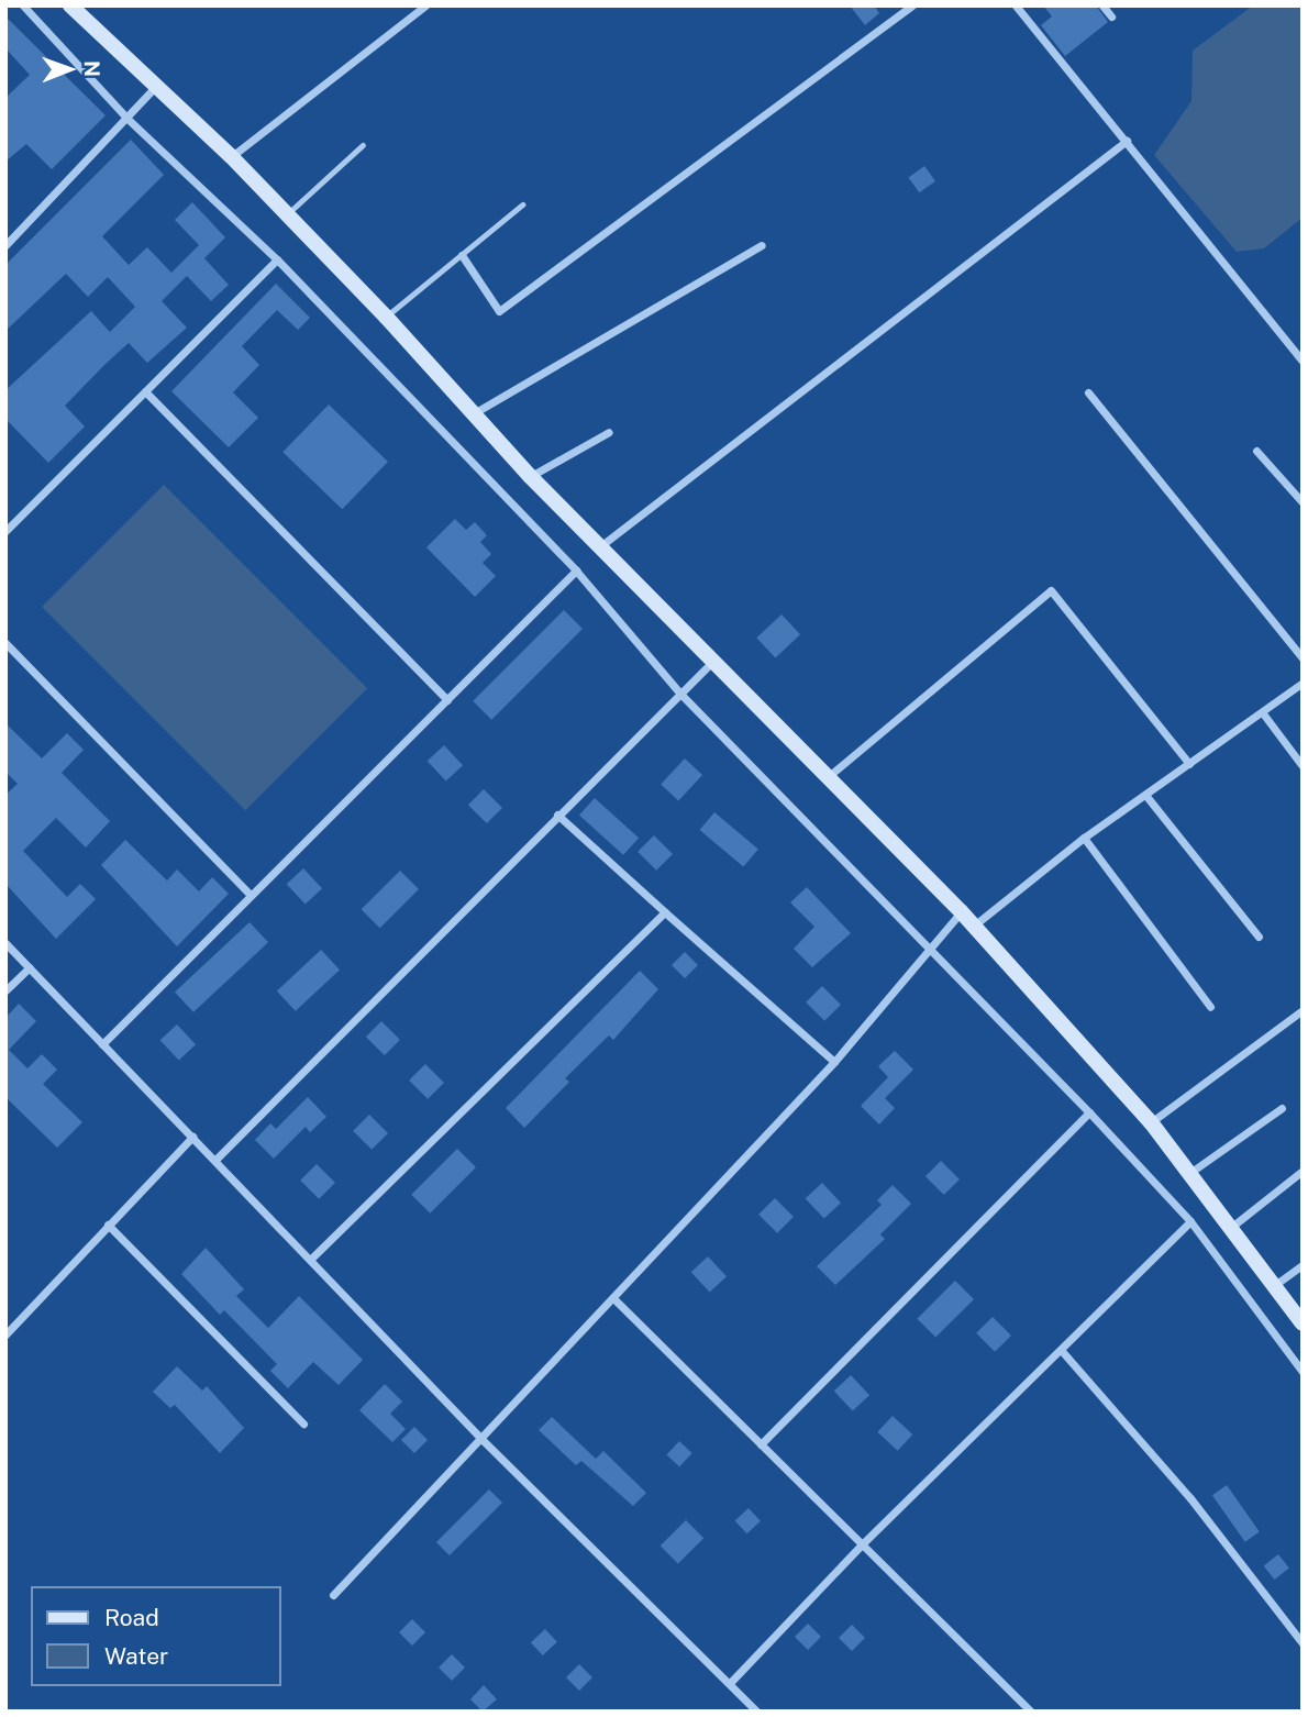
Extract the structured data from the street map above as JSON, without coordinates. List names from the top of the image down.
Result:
{
  "legend": ["Road", "Water"],
  "north": "right"
}
